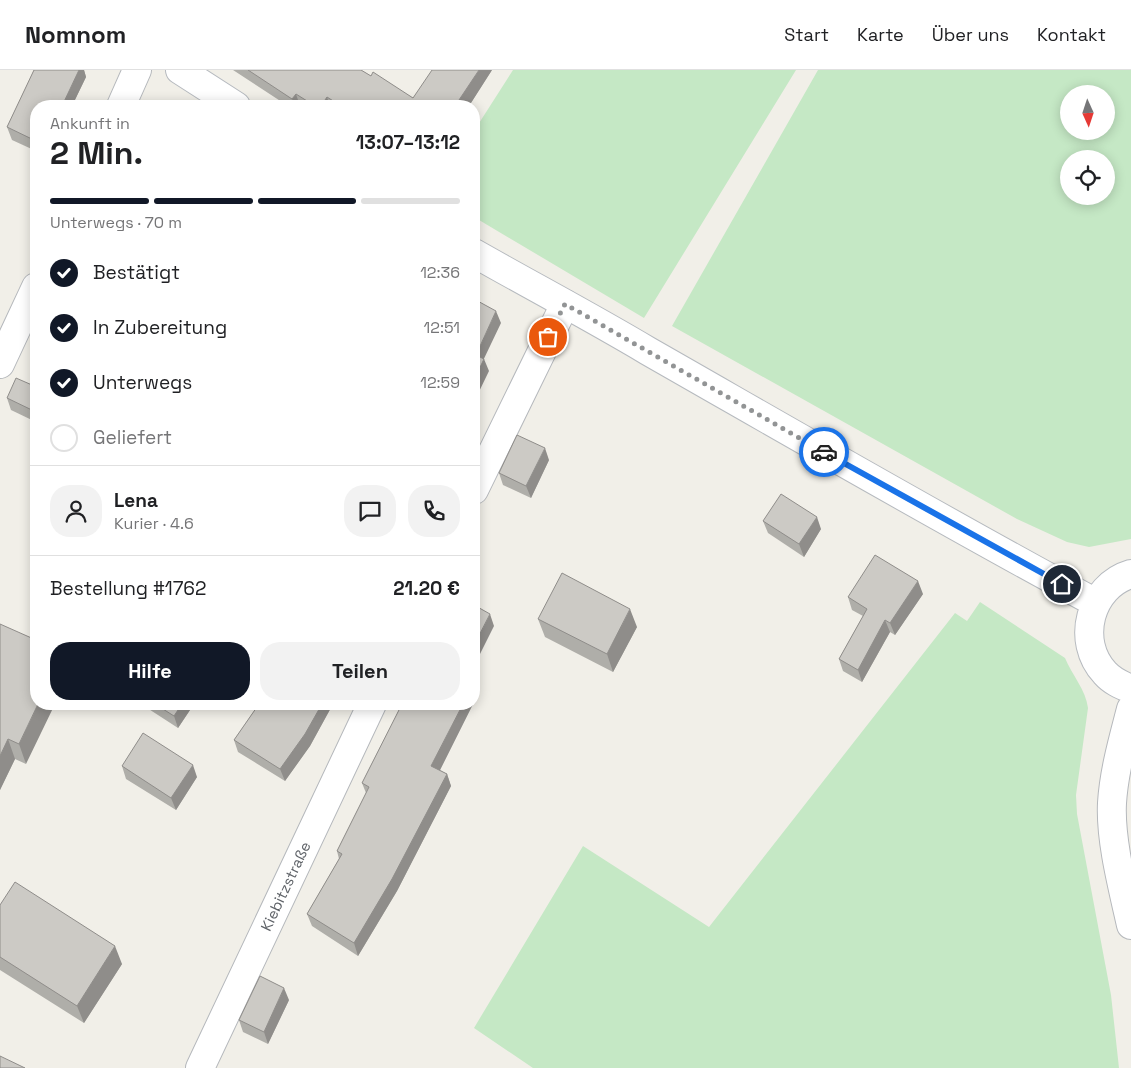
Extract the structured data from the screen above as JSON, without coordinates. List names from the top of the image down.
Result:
{
  "streets": {
    "street": ["Kiebitzstraße"]
  },
  "north": "bottom",
  "page": {
    "header": "Nomnom",
    "nav": [
      "Start",
      "Karte",
      "Über uns",
      "Kontakt"
    ],
    "heading": ["2 Min.", "Ankunft in", "13:07–13:12"],
    "panel": [
      "Lena",
      "Kurier · 4.6",
      "Bestellung #1762",
      "21.20 €"
    ],
    "bar": "Unterwegs · 70 m",
    "list": [
      ["Bestätigt", "12:36"],
      ["In Zubereitung", "12:51"],
      ["Unterwegs", "12:59"],
      "Geliefert"
    ],
    "buttons": ["Hilfe", "Teilen"]
  }
}
